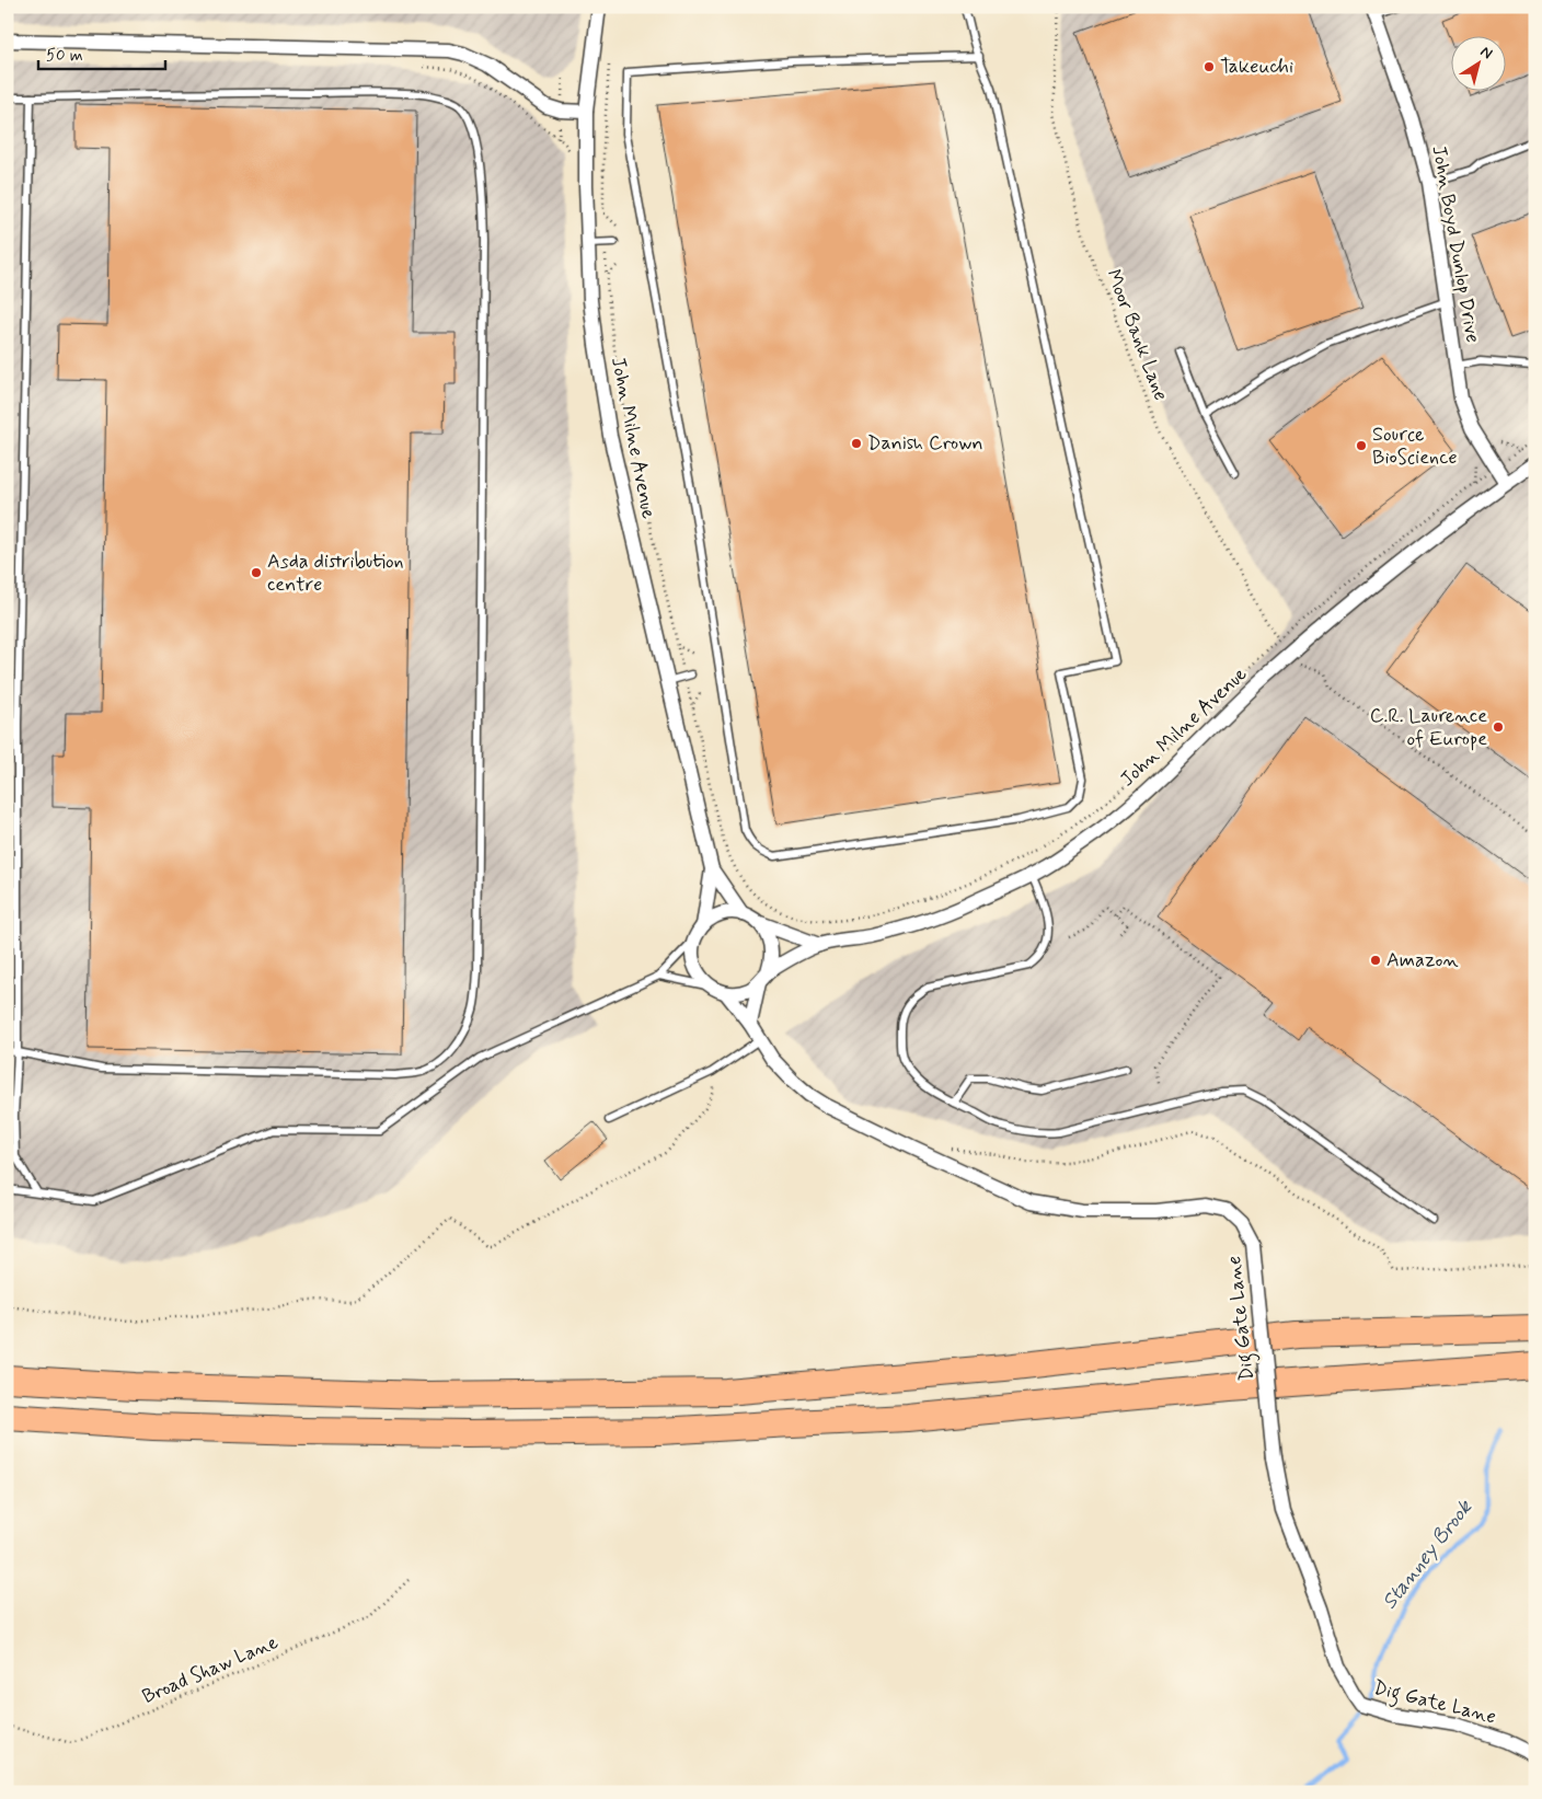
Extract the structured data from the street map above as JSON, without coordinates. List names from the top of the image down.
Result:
{
  "streets": {
    "street": ["John Boyd Dunlop Drive", "John Milne Avenue", "Dig Gate Lane"],
    "path": ["Moor Bank Lane", "Broad Shaw Lane"]
  },
  "crossings": [
    ["John Boyd Dunlop Drive", "John Milne Avenue"],
    ["John Milne Avenue", "Dig Gate Lane"]
  ],
  "water": ["Stanney Brook"],
  "places": [
    "Takeuchi",
    "Danish Crown",
    "Source BioScience",
    "Asda distribution centre",
    "C.R. Laurence of Europe",
    "Amazon"
  ],
  "scale_bar": "50 m",
  "north": "top right"
}
